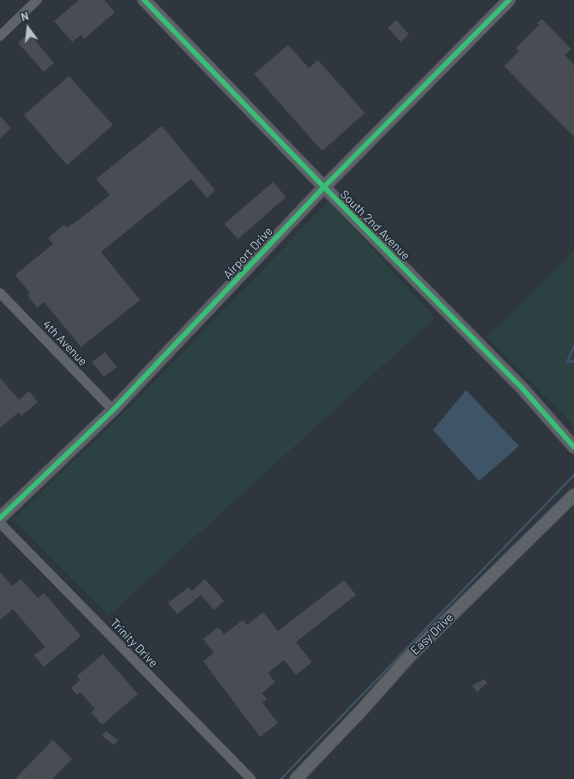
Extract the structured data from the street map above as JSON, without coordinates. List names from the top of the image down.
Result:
{
  "streets": {
    "street": [
      "South 2nd Avenue",
      "Airport Drive",
      "4th Avenue",
      "Easy Drive",
      "Trinity Drive"
    ]
  },
  "crossings": [
    ["South 2nd Avenue", "Airport Drive"],
    ["Airport Drive", "4th Avenue"]
  ],
  "north": "top"
}
